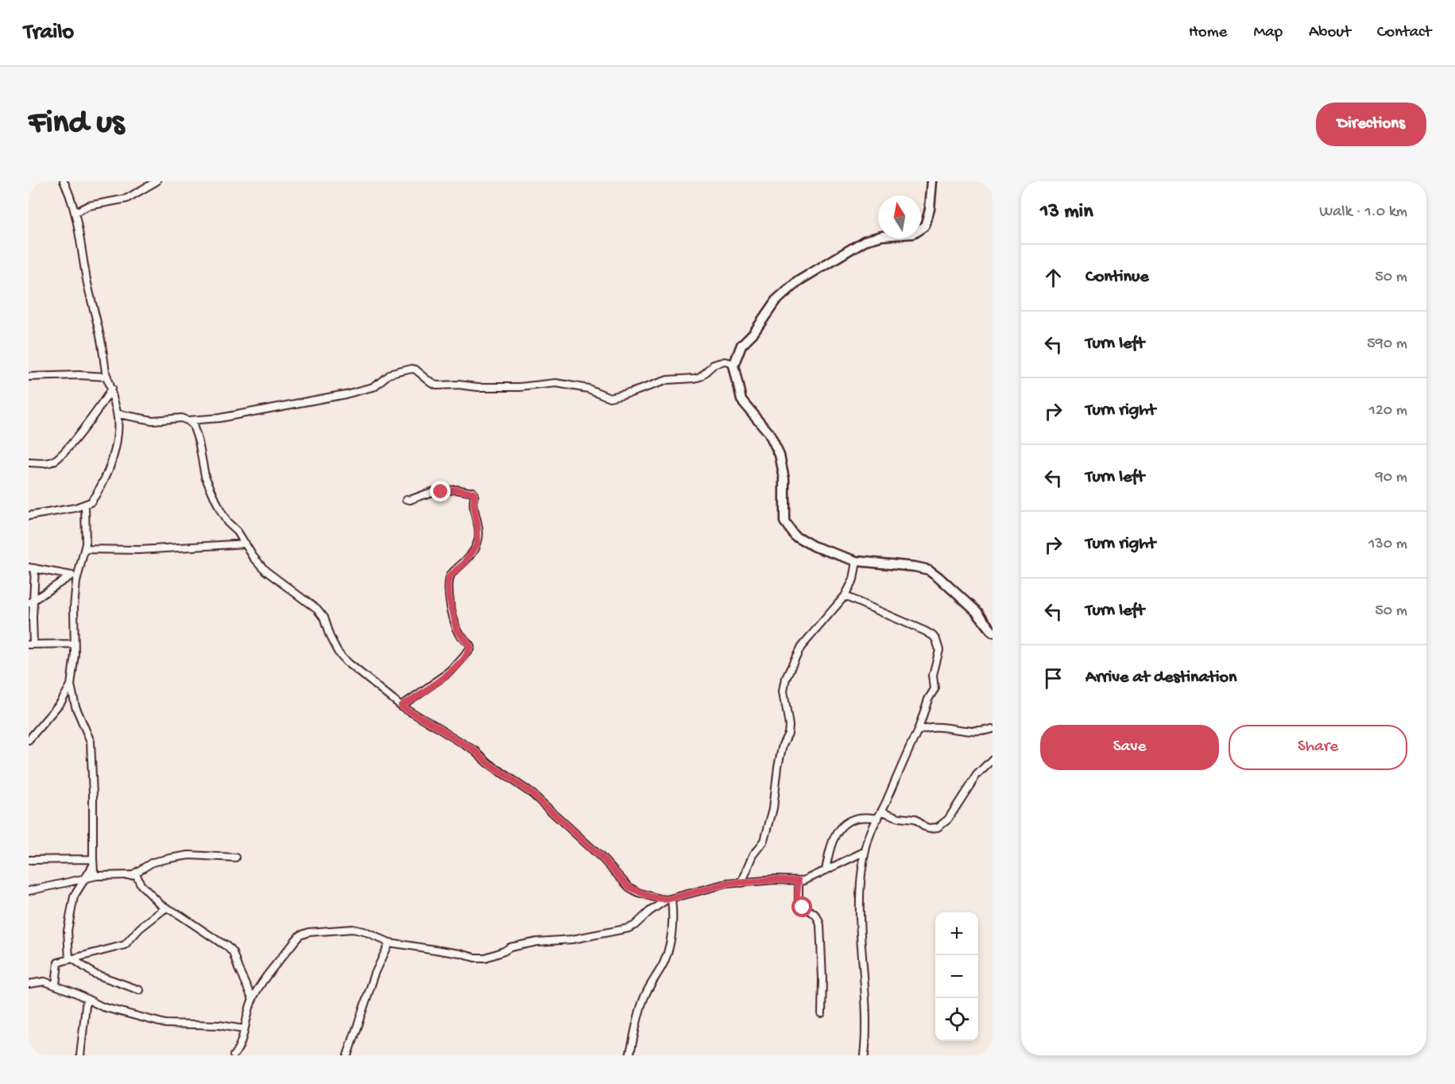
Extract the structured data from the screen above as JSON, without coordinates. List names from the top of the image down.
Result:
{
  "north": "top",
  "page": {
    "header": "Trailo",
    "nav": [
      "Home",
      "Map",
      "About",
      "Contact"
    ],
    "buttons": [
      "Directions",
      ["Save", "Share"]
    ],
    "title": "Find us",
    "heading": ["13 min", "Walk · 1.0 km"],
    "list": [
      ["Continue", "50 m"],
      ["Turn left", "590 m"],
      ["Turn right", "120 m"],
      ["Turn left", "90 m"],
      ["Turn right", "130 m"],
      ["Turn left", "50 m"],
      "Arrive at destination"
    ],
    "map_buttons": ["+", "−"]
  }
}
